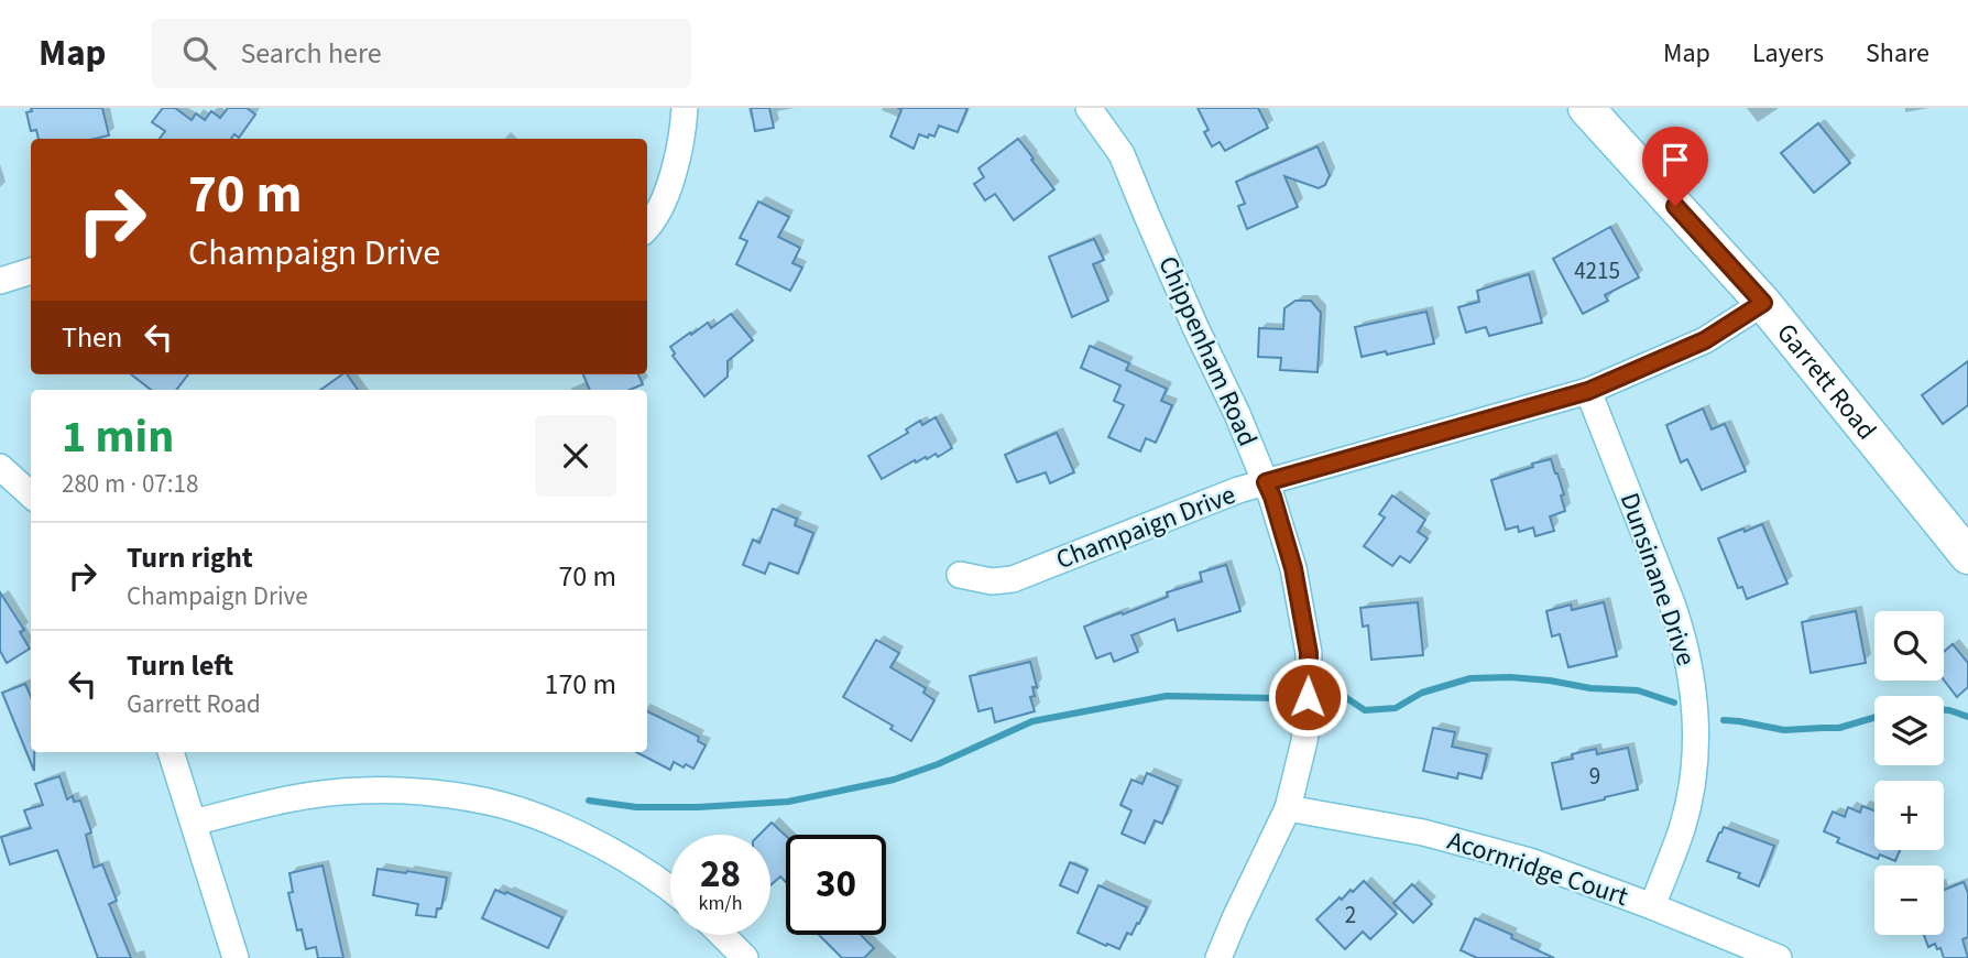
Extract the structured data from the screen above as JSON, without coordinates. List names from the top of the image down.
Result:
{
  "streets": {
    "street": [
      "Chippenham Road",
      "Garrett Road",
      "Champaign Drive",
      "Dunsinane Drive",
      "Acornridge Court"
    ]
  },
  "crossings": [
    ["Chippenham Road", "Champaign Drive"],
    ["Chippenham Road", "Acornridge Court"],
    ["Garrett Road", "Champaign Drive"],
    ["Champaign Drive", "Dunsinane Drive"],
    ["Dunsinane Drive", "Acornridge Court"]
  ],
  "house_numbers": ["4215", "9", "2"],
  "page": {
    "header": "Map",
    "search": "Search here",
    "nav": ["Map", "Layers", "Share"],
    "turn": ["70 m", "Champaign Drive"],
    "then": "Then",
    "heading": ["1 min", "280 m · 07:18"],
    "list": [
      {
        "name": "Turn right",
        "note": "Champaign Drive",
        "value": "70 m"
      },
      {
        "name": "Turn left",
        "note": "Garrett Road",
        "value": "170 m"
      }
    ],
    "map_buttons": ["+", "−"],
    "speed": "28 km/h",
    "limit": "30"
  }
}
